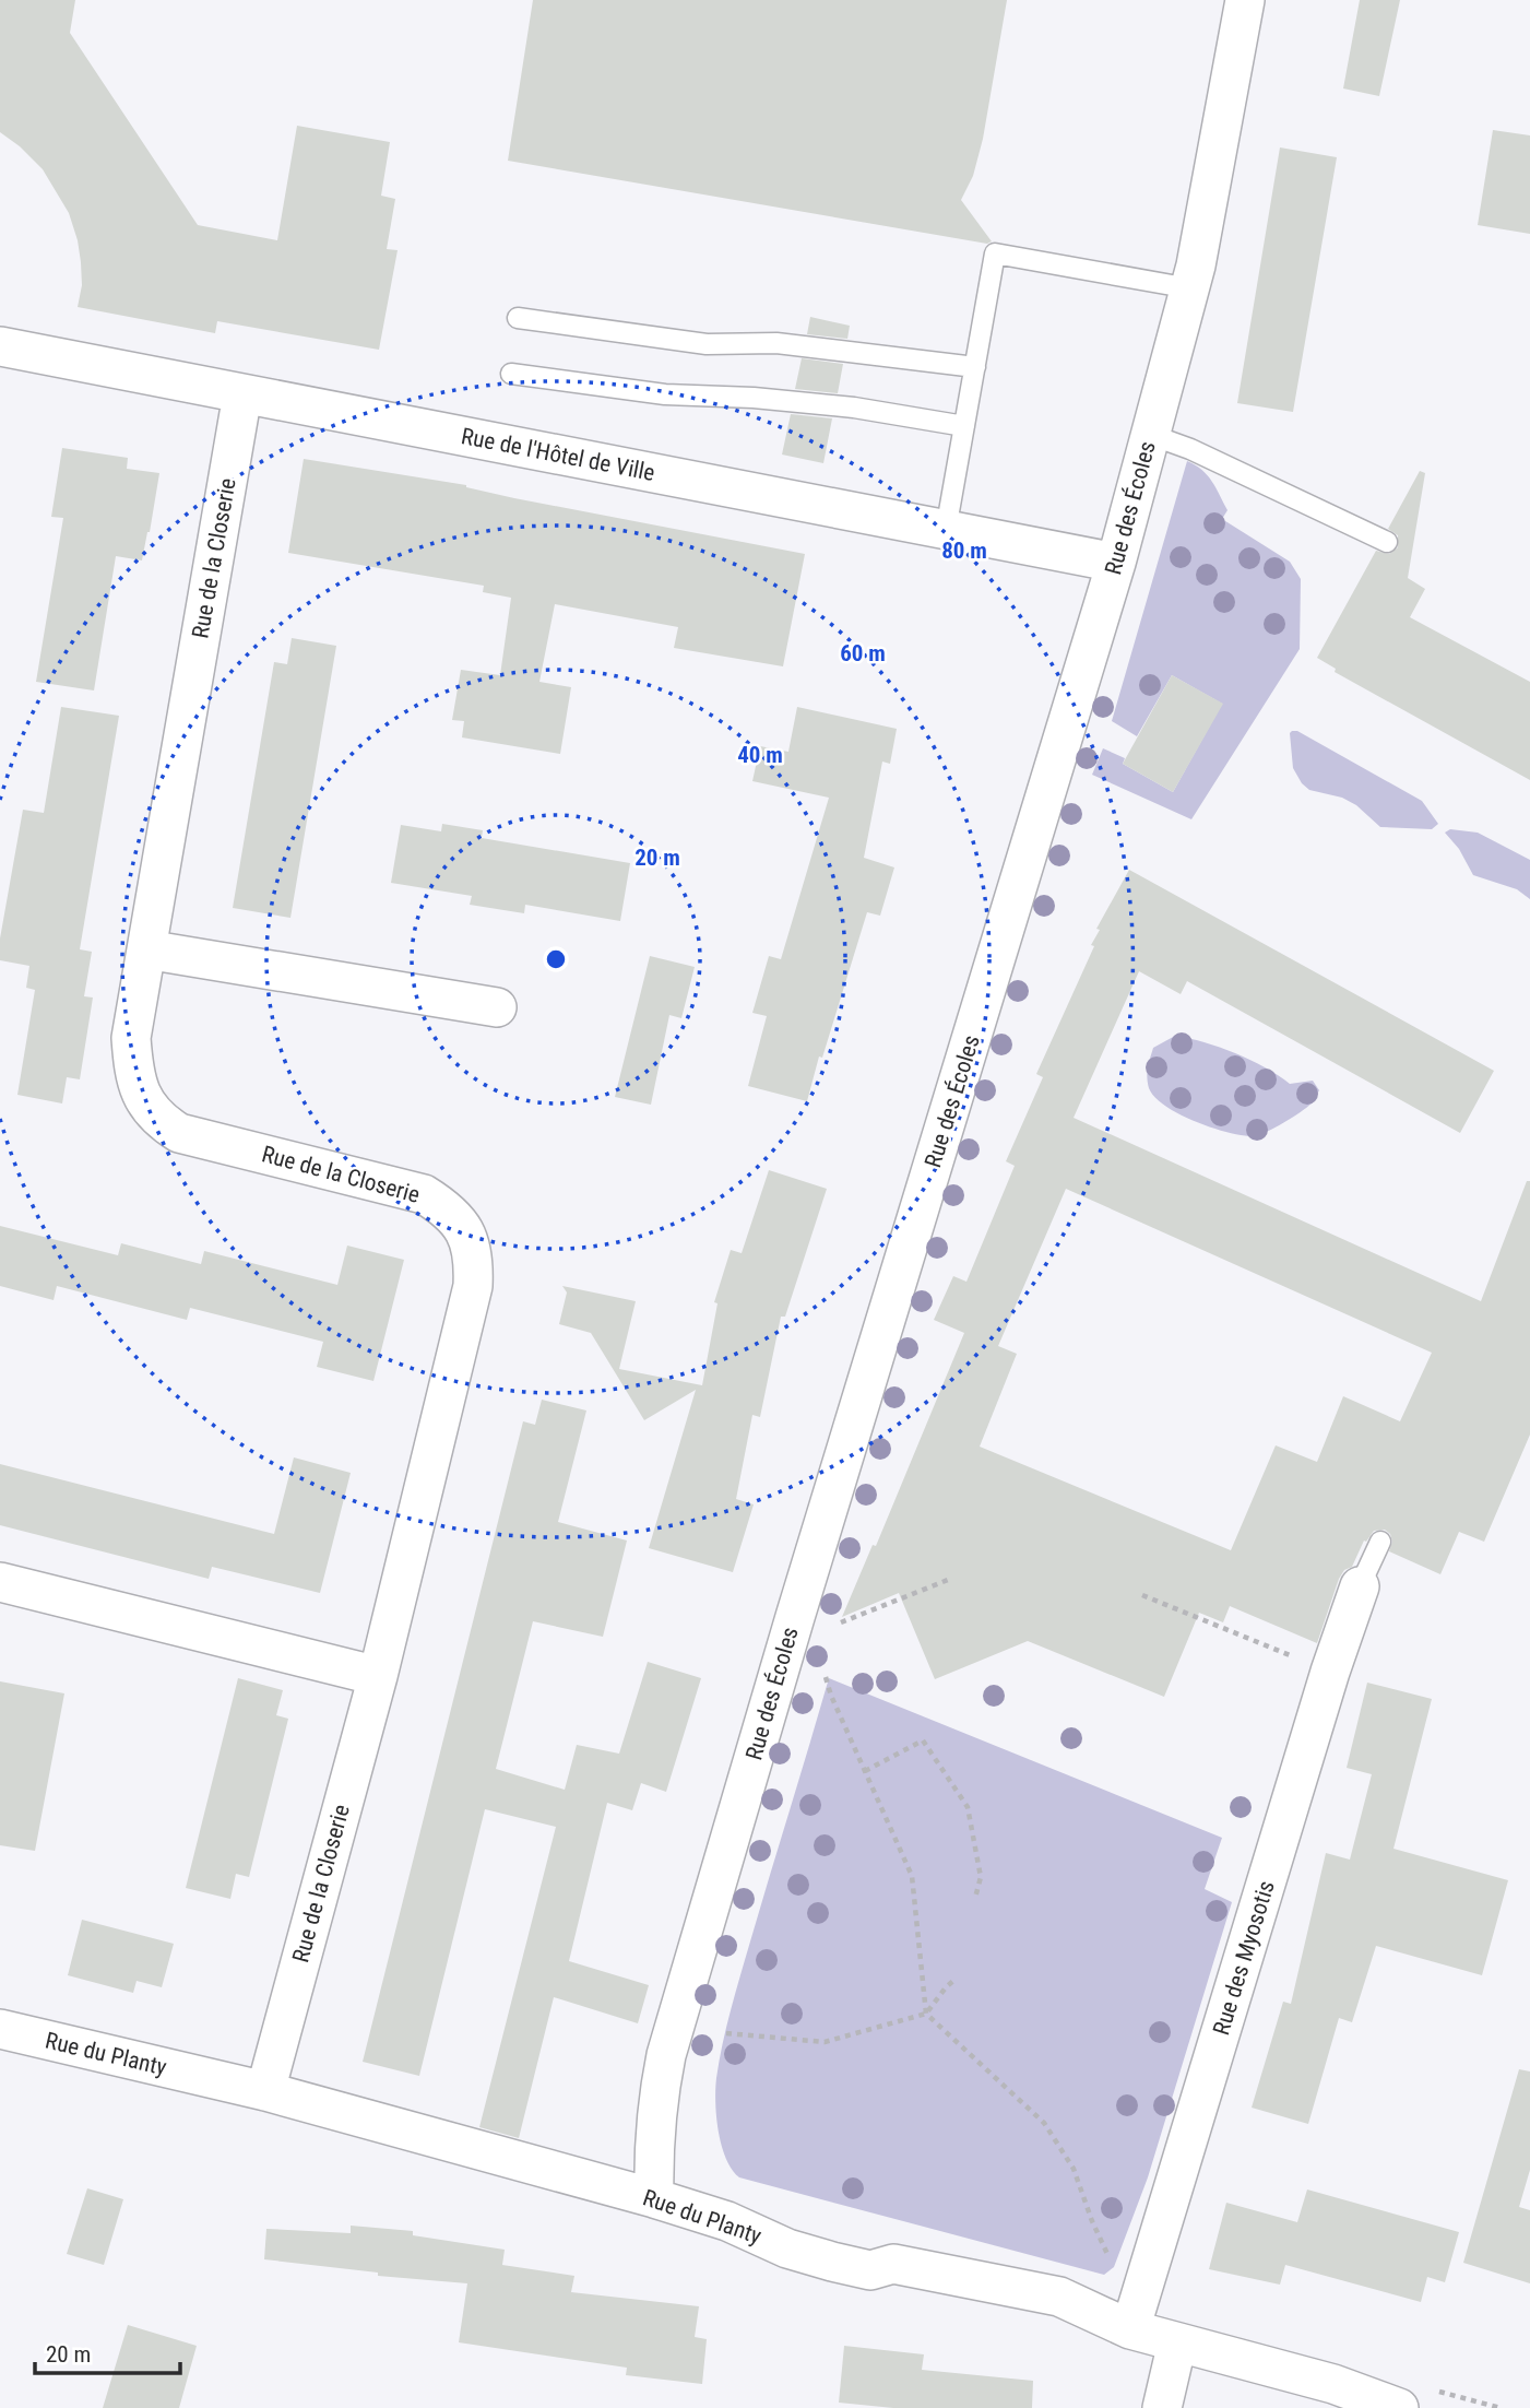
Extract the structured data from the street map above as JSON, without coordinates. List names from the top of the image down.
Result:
{
  "streets": {
    "street": [
      "Rue de l'Hôtel de Ville",
      "Rue des Écoles",
      "Rue de la Closerie",
      "Rue des Myosotis",
      "Rue du Planty"
    ]
  },
  "crossings": [
    ["Rue de l'Hôtel de Ville", "Rue des Écoles"],
    ["Rue de l'Hôtel de Ville", "Rue de la Closerie"],
    ["Rue des Écoles", "Rue du Planty"],
    ["Rue de la Closerie", "Rue du Planty"],
    ["Rue des Myosotis", "Rue du Planty"]
  ],
  "scale_bar": "20 m",
  "rings": [
    "80 m",
    "60 m",
    "40 m",
    "20 m"
  ]
}
